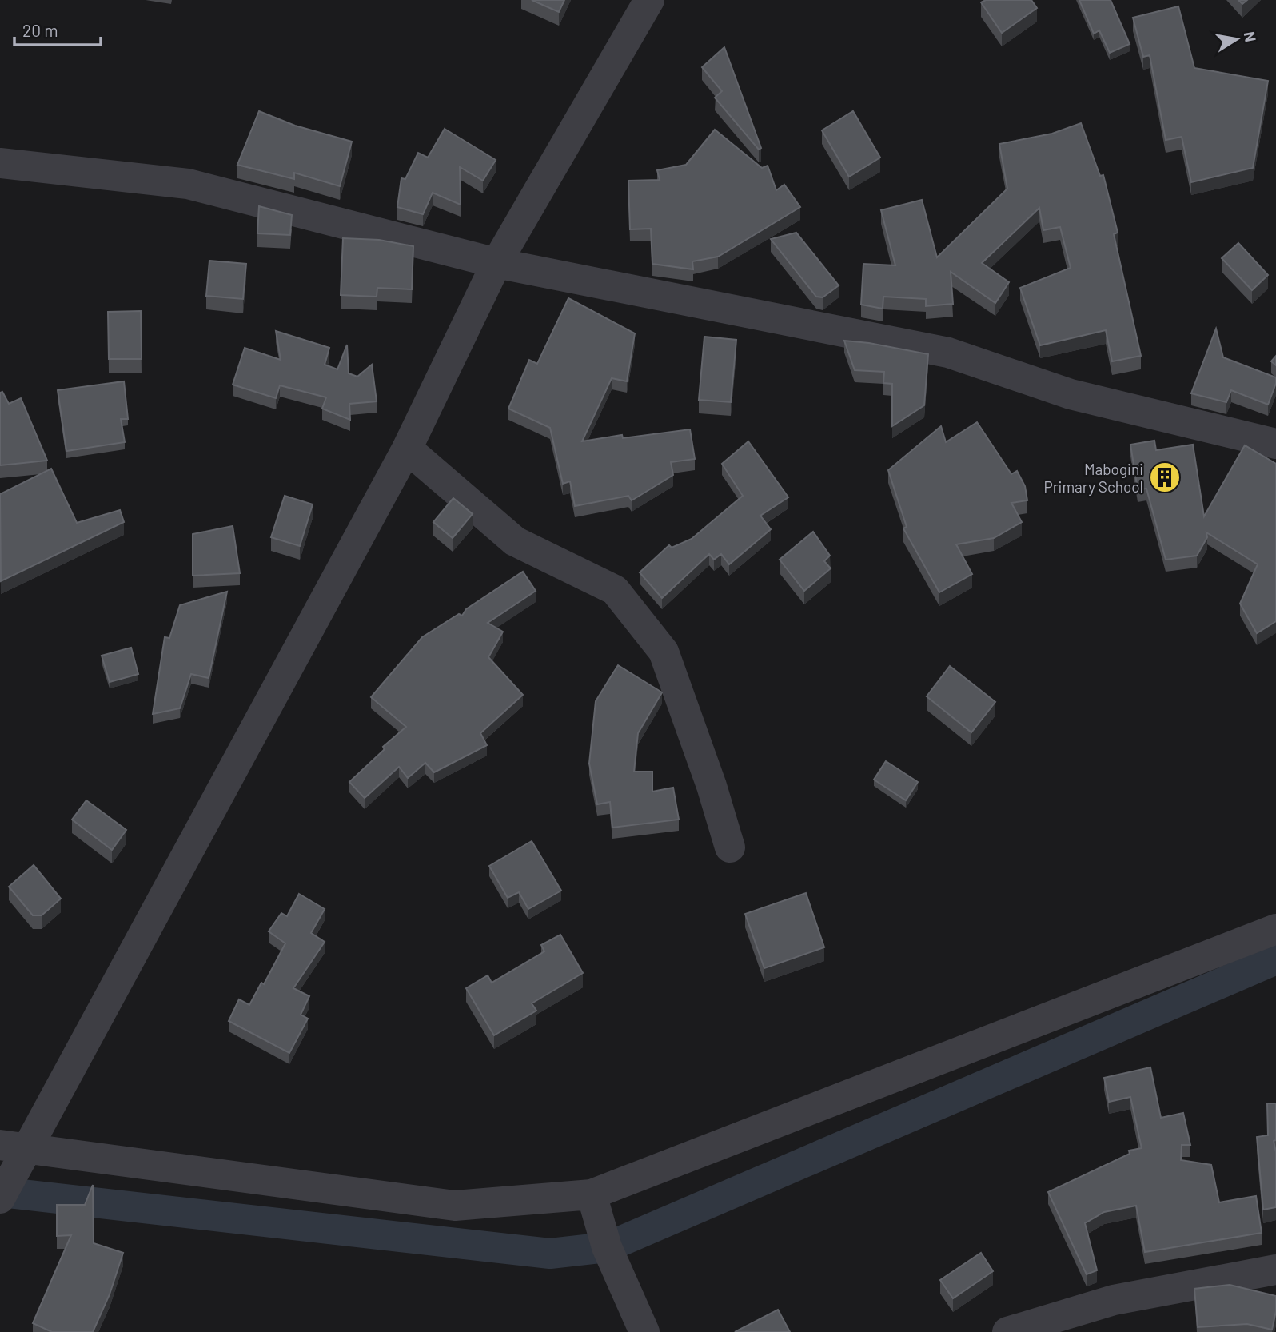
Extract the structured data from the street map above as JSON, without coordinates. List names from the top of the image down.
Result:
{
  "places": {
    "building": ["Mabogini Primary School"]
  },
  "scale_bar": "20 m",
  "north": "right"
}
